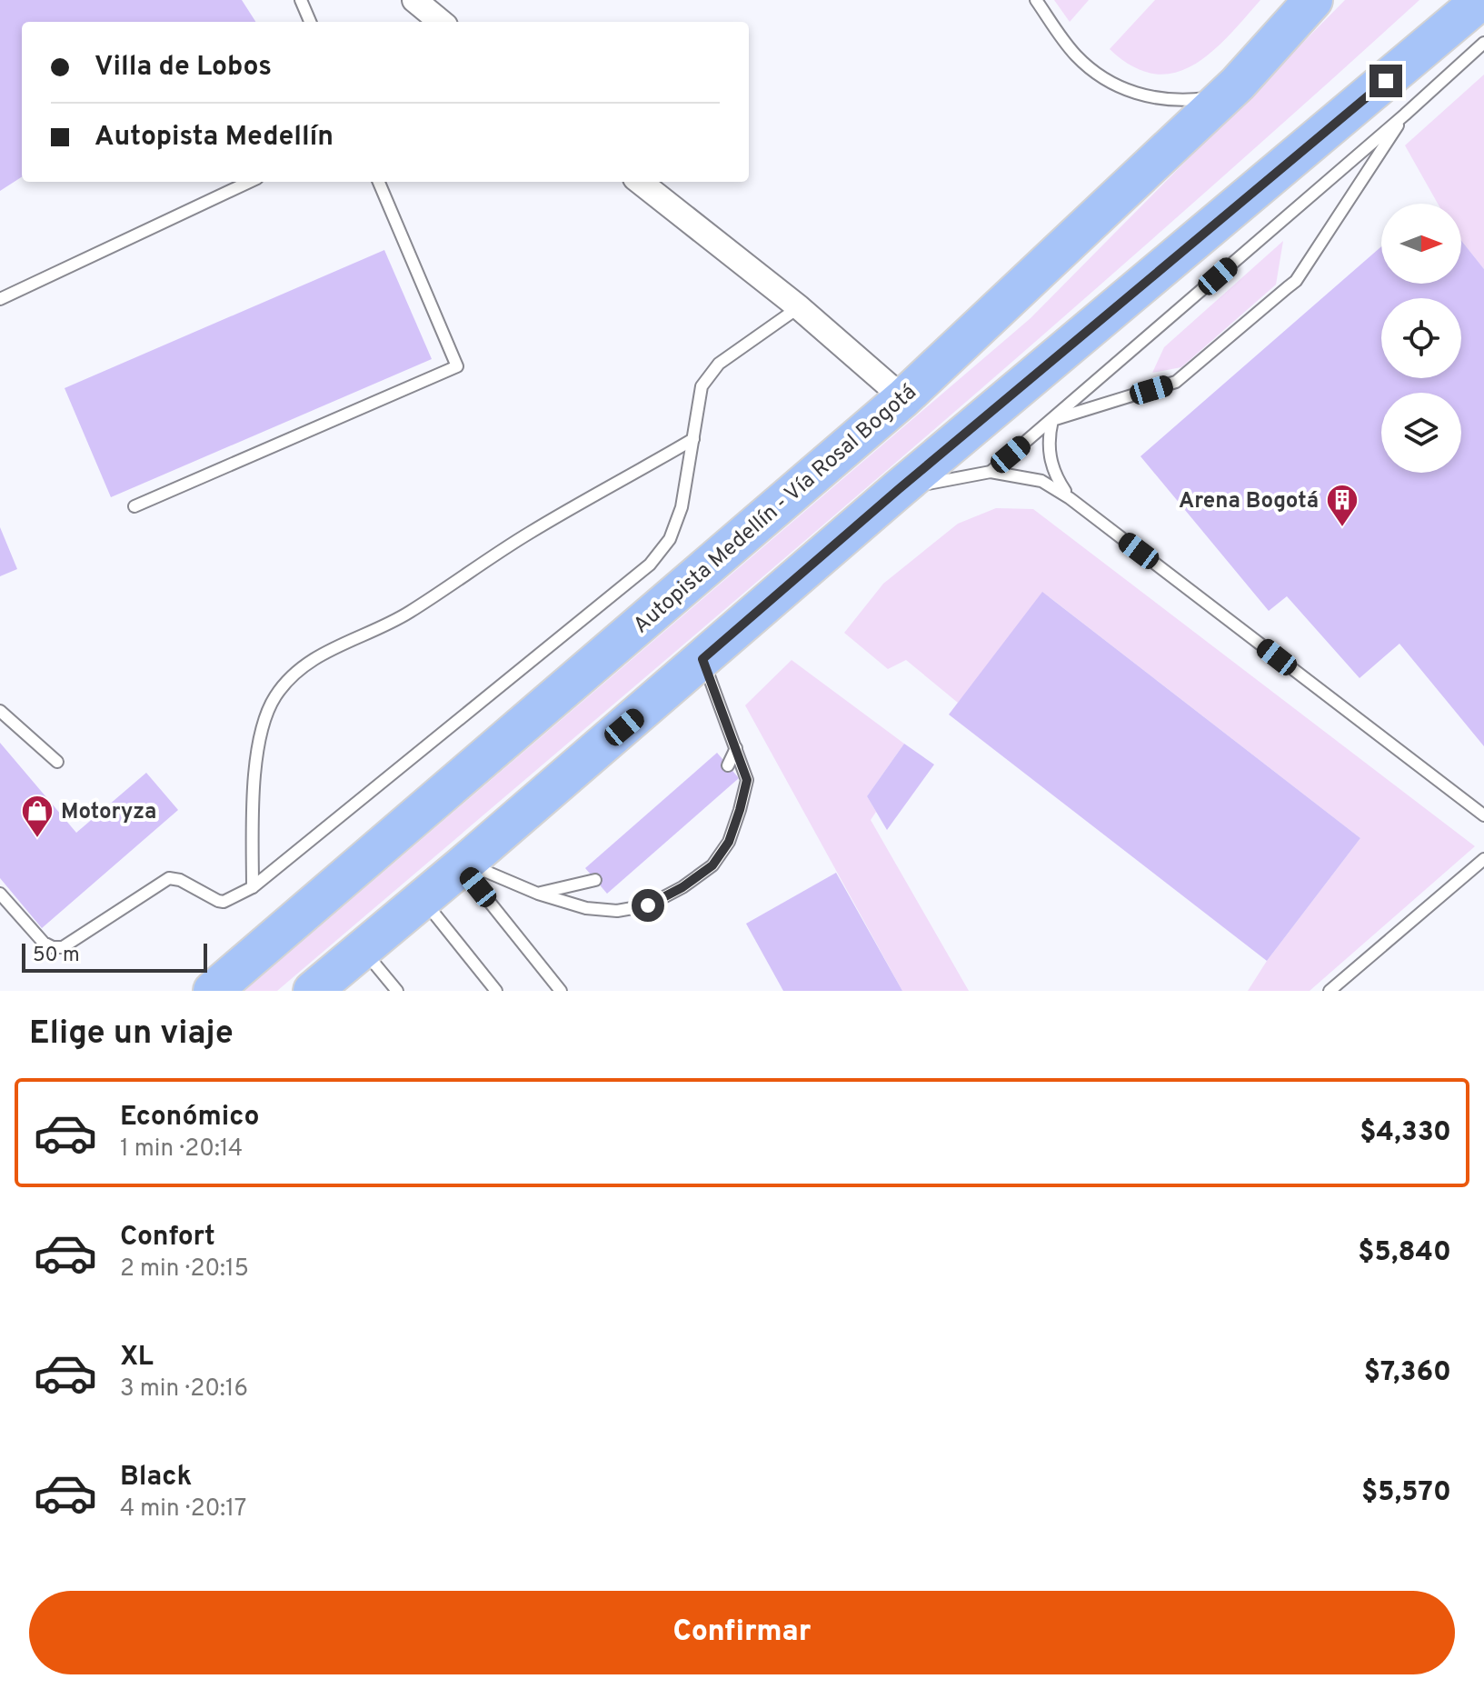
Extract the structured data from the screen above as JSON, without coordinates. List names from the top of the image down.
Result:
{
  "streets": {
    "highway": ["Autopista Medellín - Vía Rosal Bogotá"]
  },
  "places": {
    "building": ["Arena Bogotá"],
    "shop": ["Motoryza"]
  },
  "scale_bar": "50 m",
  "north": "right",
  "page": {
    "banner": ["Villa de Lobos", "Autopista Medellín"],
    "scale": "50 m",
    "heading": "Elige un viaje",
    "list": [
      {
        "name": "Económico",
        "note": "1 min · 20:14",
        "value": "$4,330"
      },
      {
        "name": "Confort",
        "note": "2 min · 20:15",
        "value": "$5,840"
      },
      {
        "name": "XL",
        "note": "3 min · 20:16",
        "value": "$7,360"
      },
      {
        "name": "Black",
        "note": "4 min · 20:17",
        "value": "$5,570"
      }
    ],
    "buttons": "Confirmar"
  }
}
